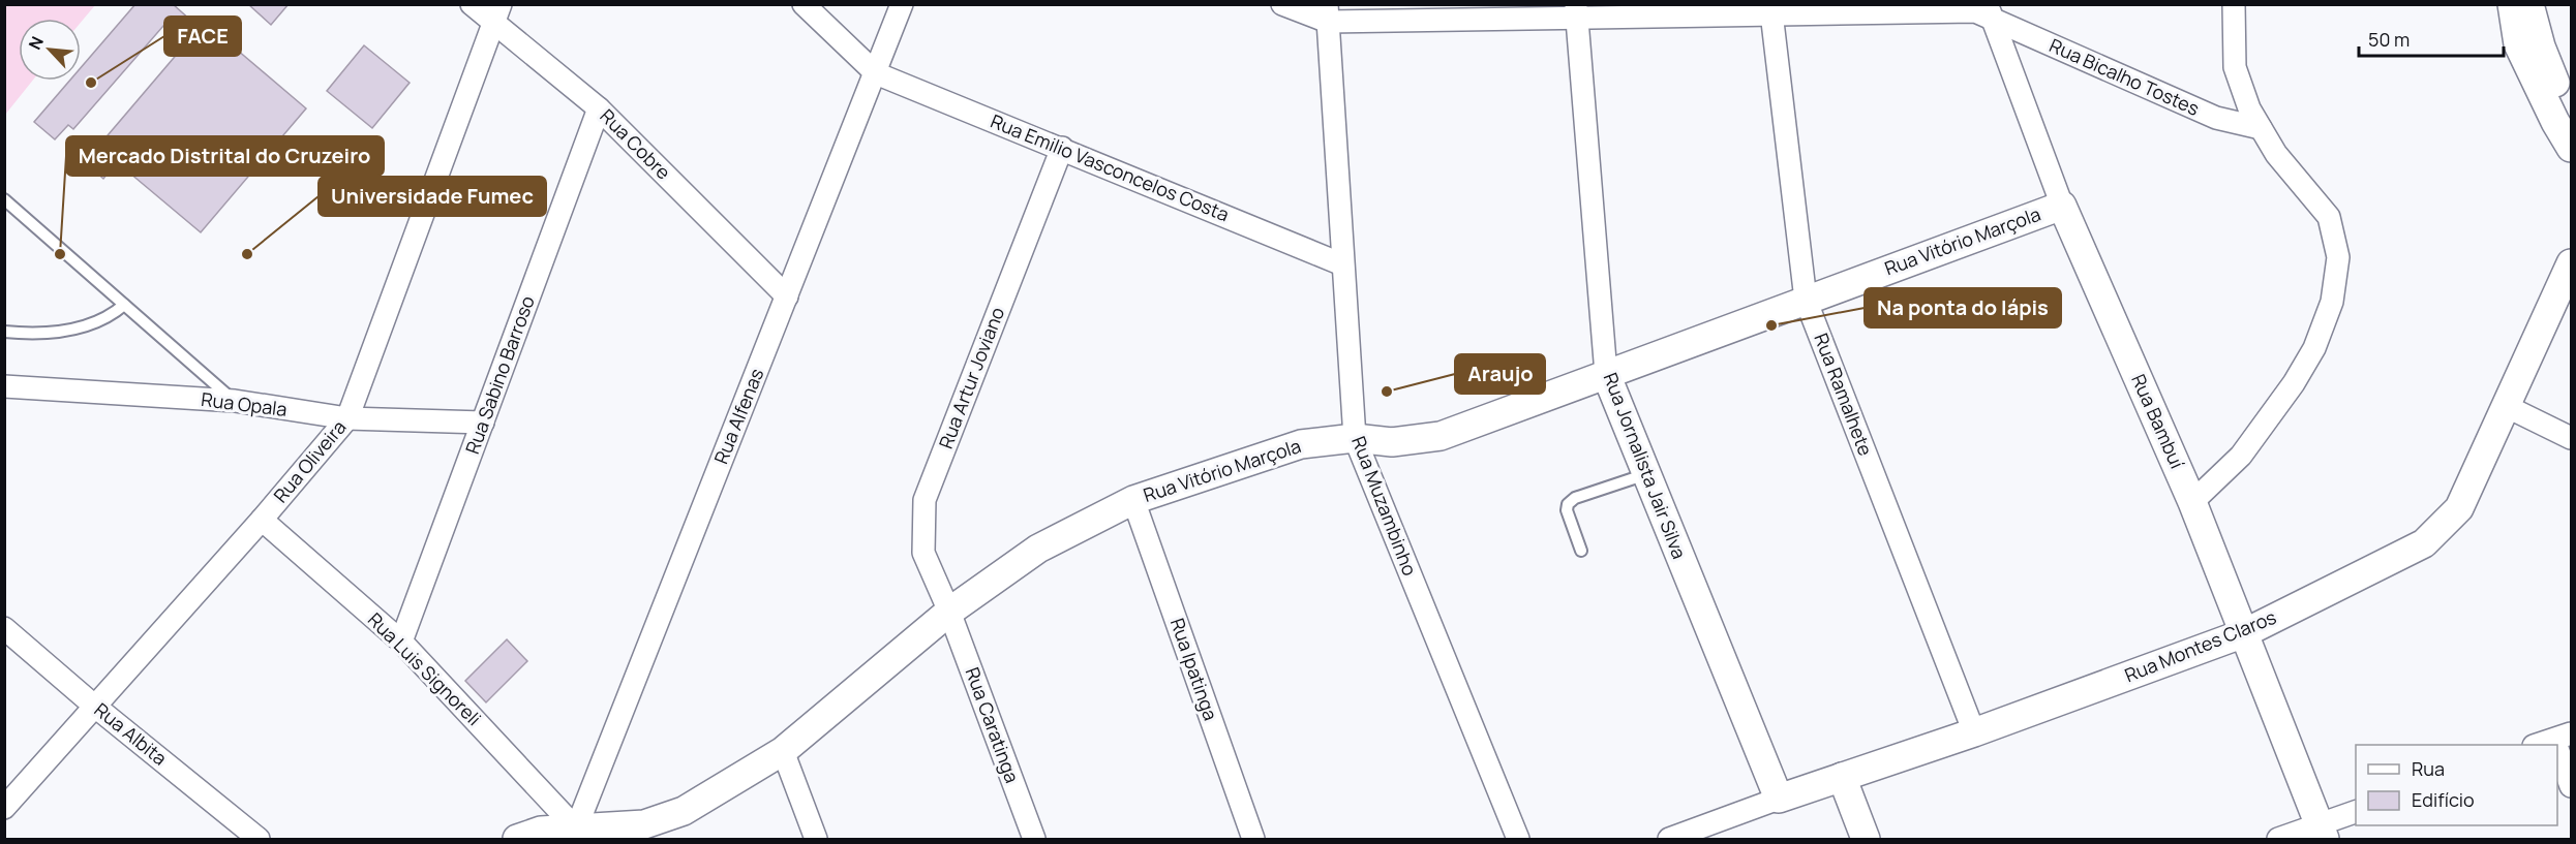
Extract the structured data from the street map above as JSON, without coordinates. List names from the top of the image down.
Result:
{
  "streets": {
    "street": [
      "Rua Bicalho Tostes",
      "Rua Cobre",
      "Rua Emilio Vasconcelos Costa",
      "Rua Vitório Marçola",
      "Rua Sabino Barroso",
      "Rua Artur Joviano",
      "Rua Ramalhete",
      "Rua Opala",
      "Rua Alfenas",
      "Rua Bambuí",
      "Rua Oliveira",
      "Rua Jornalista Jair Silva",
      "Rua Muzambinho",
      "Rua Montes Claros",
      "Rua Luis Signoreli",
      "Rua Ipatinga",
      "Rua Caratinga",
      "Rua Albita"
    ]
  },
  "crossings": [
    ["Rua Bicalho Tostes", "Rua Ramalhete"],
    ["Rua Bicalho Tostes", "Rua Bambuí"],
    ["Rua Bicalho Tostes", "Rua Jornalista Jair Silva"],
    ["Rua Bicalho Tostes", "Rua Muzambinho"],
    ["Rua Cobre", "Rua Sabino Barroso"],
    ["Rua Cobre", "Rua Alfenas"],
    ["Rua Cobre", "Rua Oliveira"],
    ["Rua Emilio Vasconcelos Costa", "Rua Artur Joviano"],
    ["Rua Emilio Vasconcelos Costa", "Rua Alfenas"],
    ["Rua Emilio Vasconcelos Costa", "Rua Muzambinho"],
    ["Rua Vitório Marçola", "Rua Artur Joviano"],
    ["Rua Vitório Marçola", "Rua Ramalhete"],
    ["Rua Vitório Marçola", "Rua Alfenas"],
    ["Rua Vitório Marçola", "Rua Bambuí"],
    ["Rua Vitório Marçola", "Rua Jornalista Jair Silva"],
    ["Rua Vitório Marçola", "Rua Muzambinho"],
    ["Rua Vitório Marçola", "Rua Luis Signoreli"],
    ["Rua Vitório Marçola", "Rua Ipatinga"],
    ["Rua Vitório Marçola", "Rua Caratinga"],
    ["Rua Sabino Barroso", "Rua Opala"],
    ["Rua Sabino Barroso", "Rua Luis Signoreli"],
    ["Rua Artur Joviano", "Rua Caratinga"],
    ["Rua Ramalhete", "Rua Montes Claros"],
    ["Rua Opala", "Rua Oliveira"],
    ["Rua Alfenas", "Rua Luis Signoreli"],
    ["Rua Bambuí", "Rua Montes Claros"],
    ["Rua Oliveira", "Rua Luis Signoreli"],
    ["Rua Oliveira", "Rua Albita"],
    ["Rua Jornalista Jair Silva", "Rua Montes Claros"]
  ],
  "places": [
    "FACE",
    "Mercado Distrital do Cruzeiro",
    "Universidade Fumec",
    "Na ponta do lápis",
    "Araujo"
  ],
  "legend": ["Rua", "Edifício"],
  "scale_bar": "50 m",
  "north": "top left"
}
